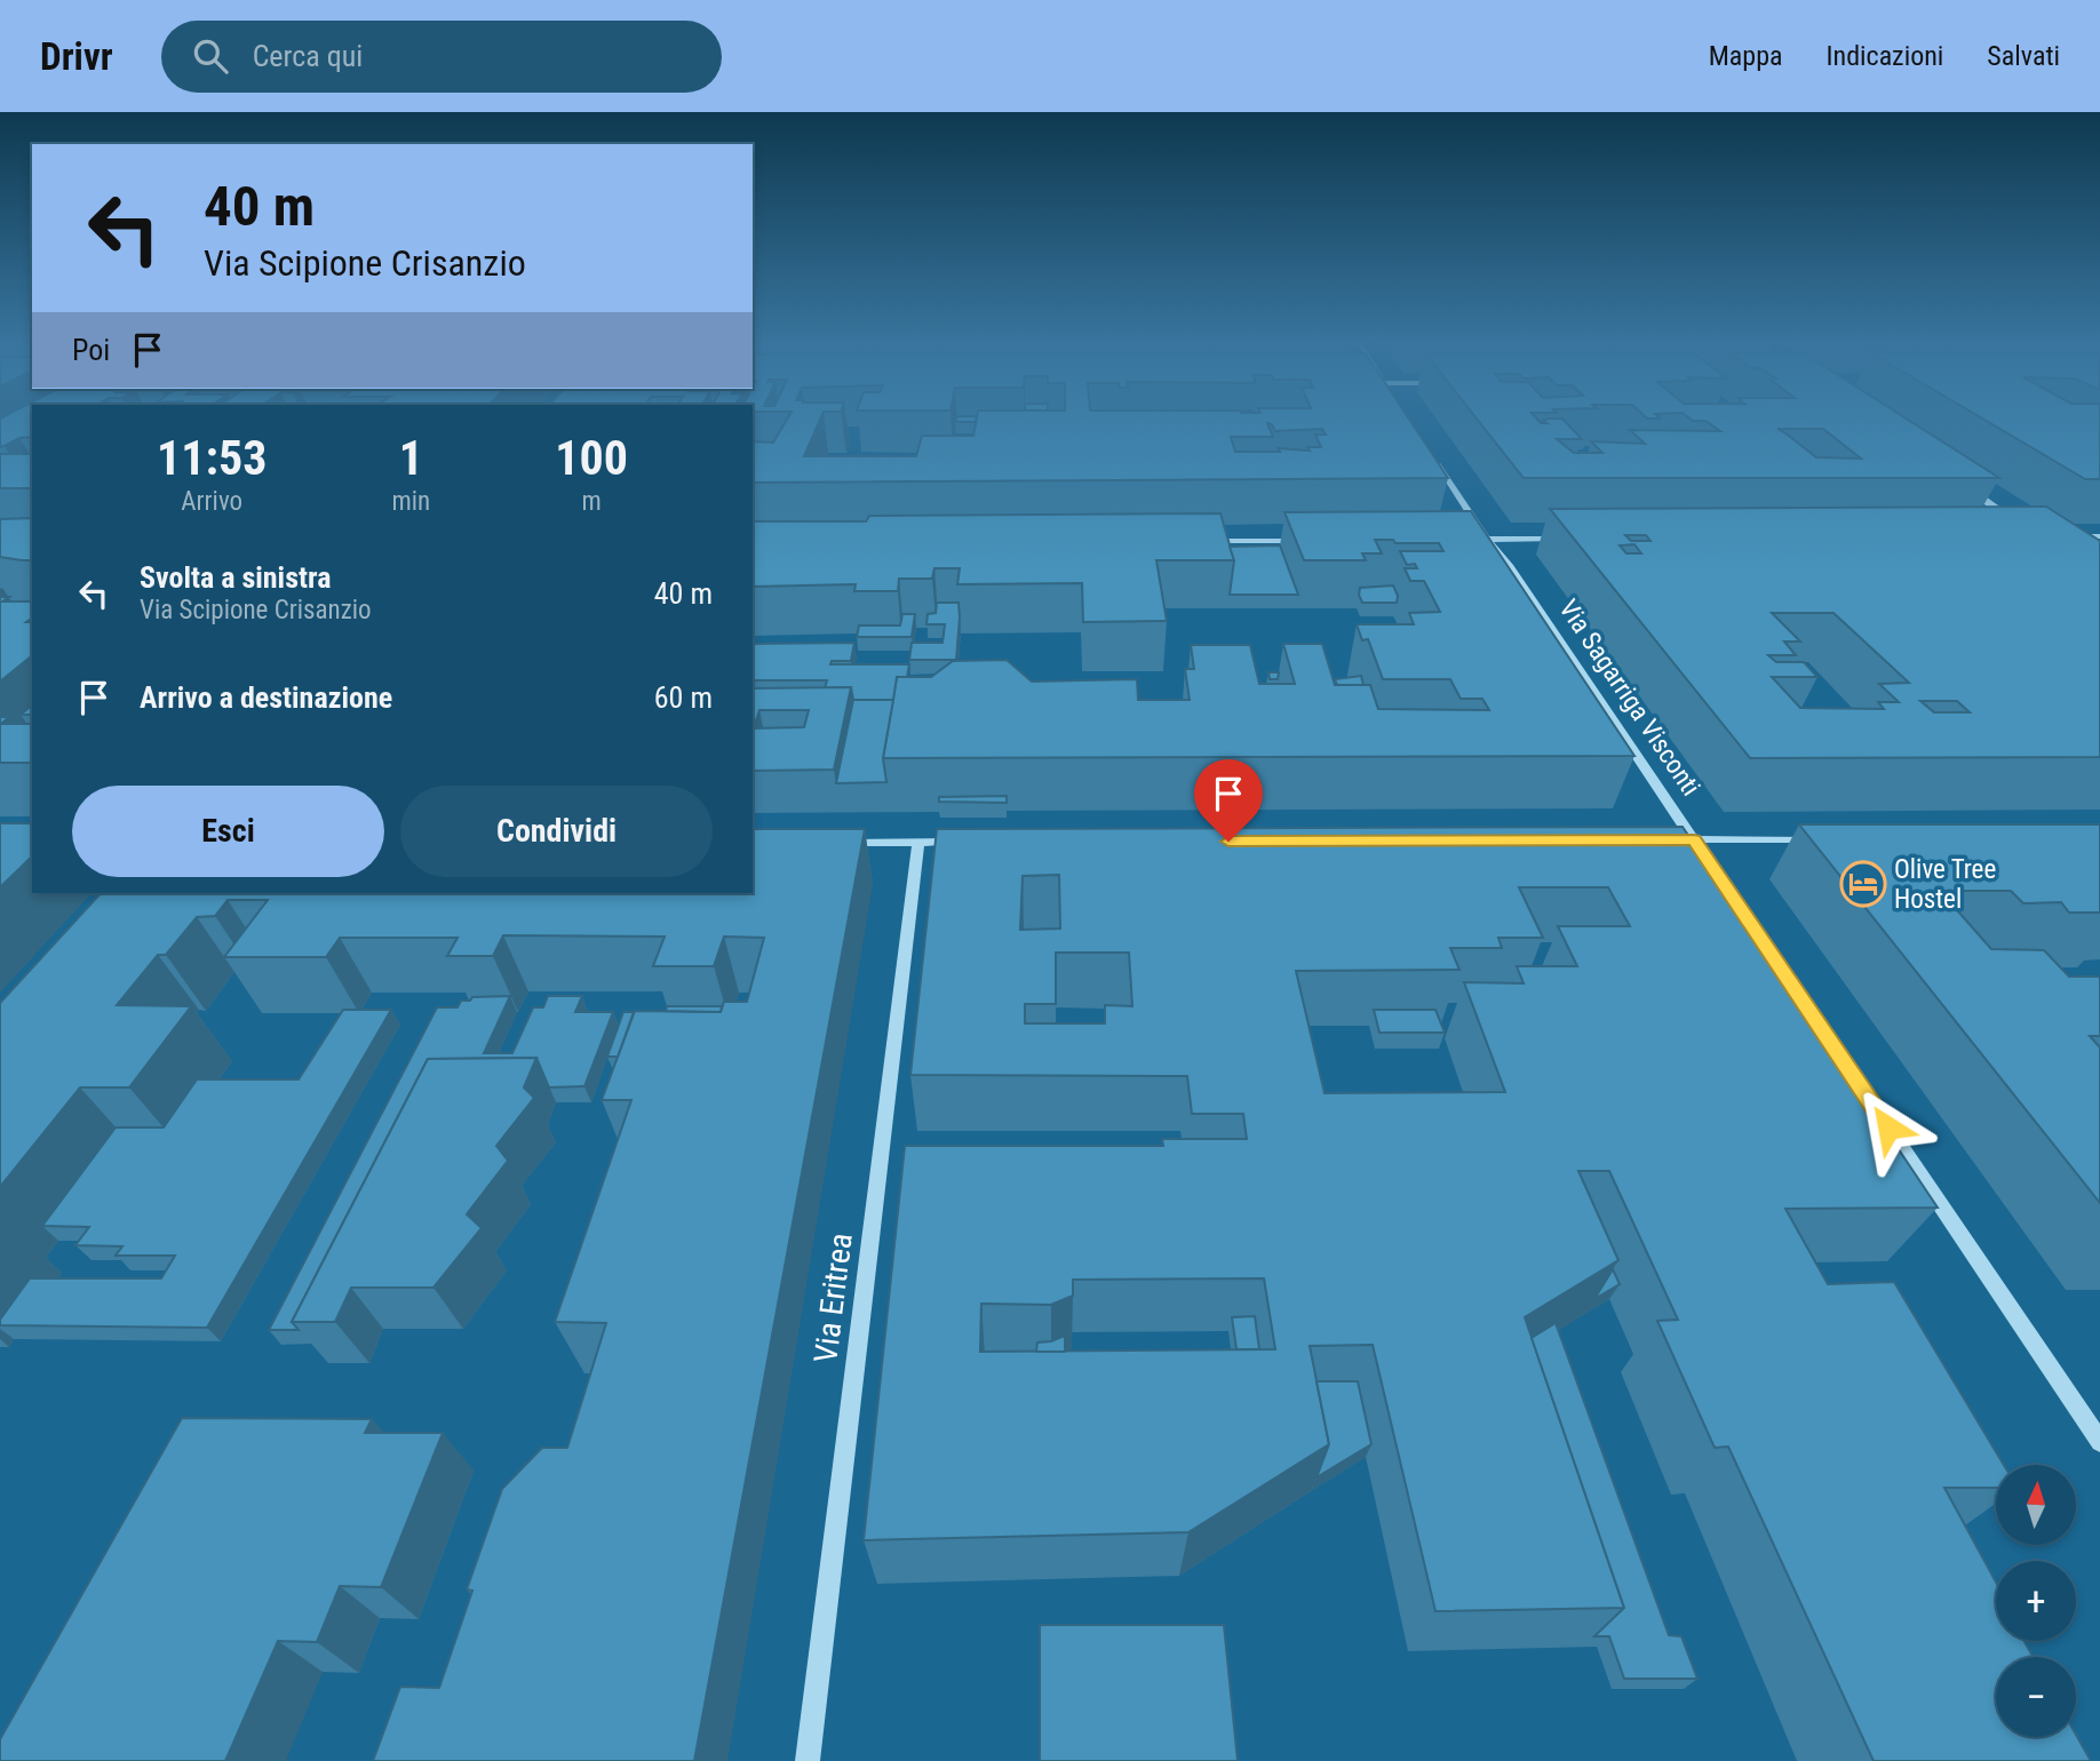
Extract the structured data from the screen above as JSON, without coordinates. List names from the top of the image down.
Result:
{
  "streets": {
    "street": ["Via Sagarriga Visconti", "Via Eritrea"]
  },
  "places": {
    "hotel": ["Olive Tree Hostel"]
  },
  "north": "top",
  "page": {
    "header": "Drivr",
    "search": "Cerca qui",
    "nav": ["Mappa", "Indicazioni", "Salvati"],
    "turn": ["40 m", "Via Scipione Crisanzio"],
    "then": "Poi",
    "eta": [
      "11:53",
      "Arrivo",
      "1",
      "min",
      "100",
      "m"
    ],
    "list": [
      {
        "name": "Svolta a sinistra",
        "note": "Via Scipione Crisanzio",
        "value": "40 m"
      },
      {
        "name": "Arrivo a destinazione",
        "value": "60 m"
      }
    ],
    "buttons": ["Esci", "Condividi"],
    "map_buttons": ["+", "−"]
  }
}
